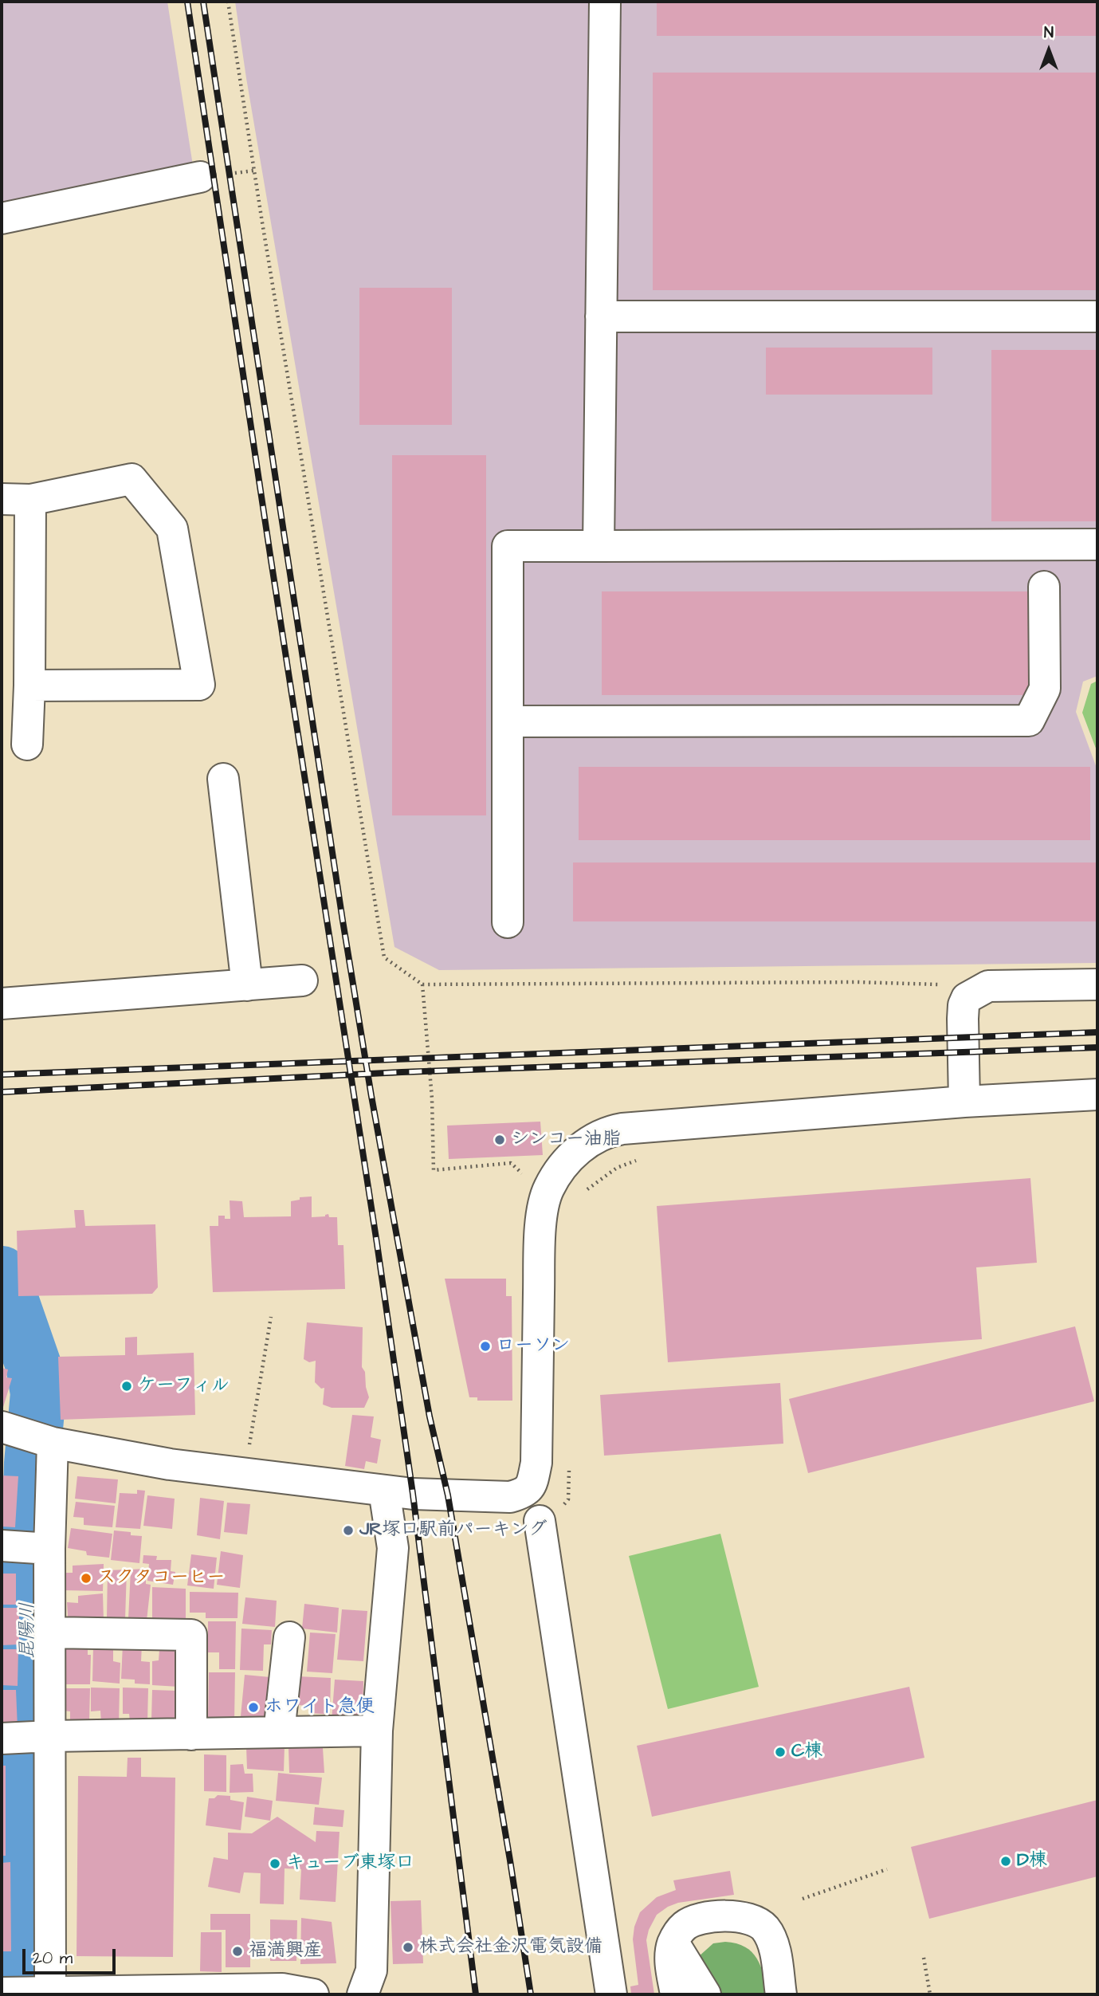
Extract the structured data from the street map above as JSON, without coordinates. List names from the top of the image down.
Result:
{
  "water": ["昆陽川"],
  "places": [
    "シンコー油脂",
    "ローソン",
    "ケーフィル",
    "JR塚口駅前パーキング",
    "スクタコーヒー",
    "ホワイト急便",
    "C棟",
    "D棟",
    "キューブ東塚口",
    "株式会社金沢電気設備",
    "福満興産"
  ],
  "scale_bar": "20 m",
  "north": "top"
}
